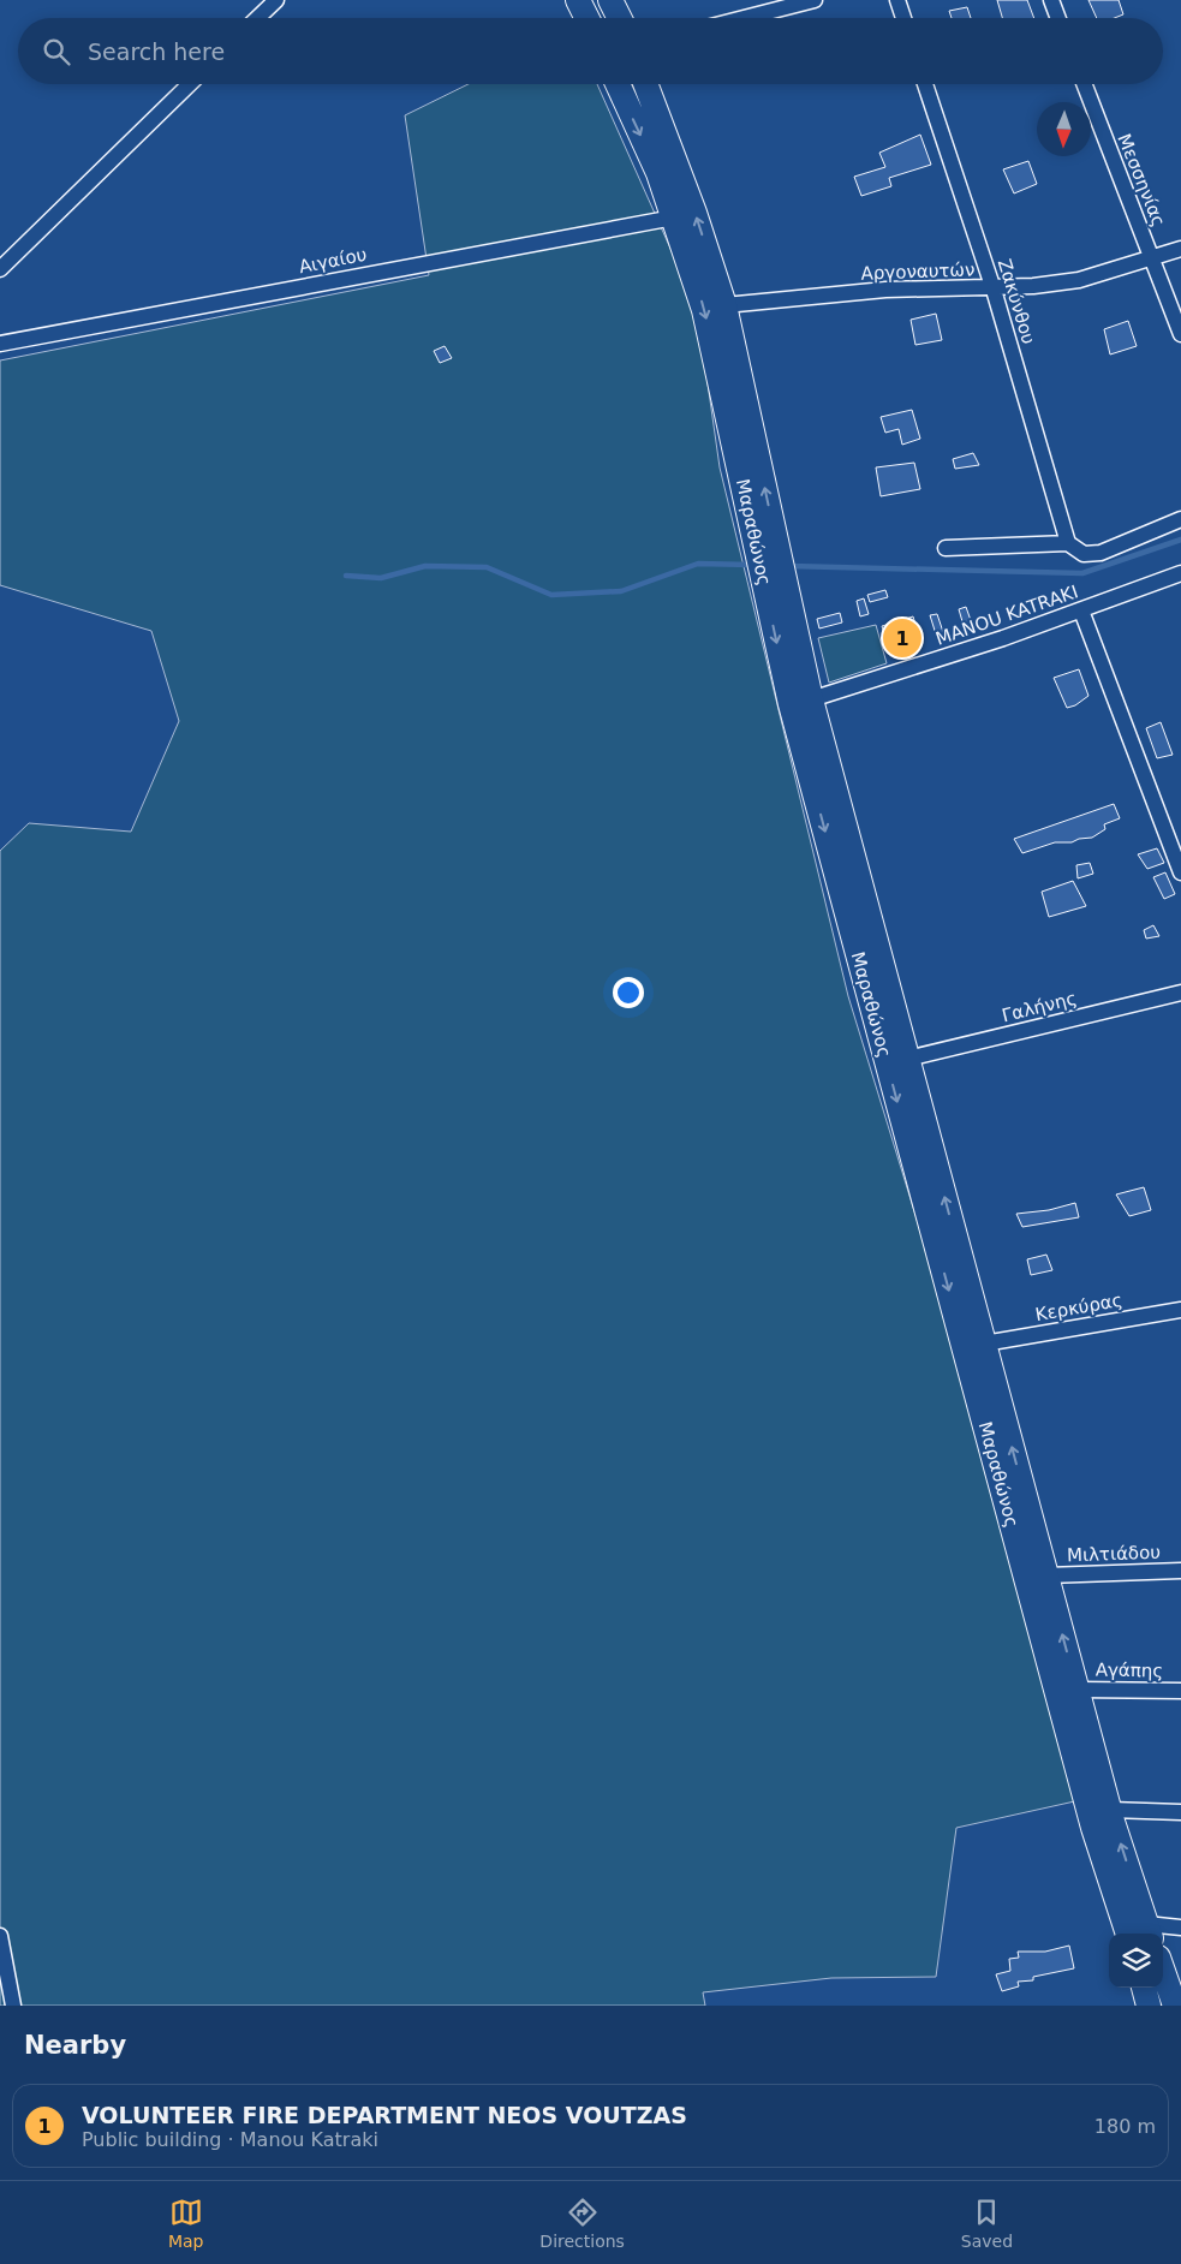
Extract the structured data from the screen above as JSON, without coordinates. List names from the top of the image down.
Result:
{
  "streets": {
    "main road": ["Μαραθώνος"],
    "street": [
      "Μεσσηνίας",
      "Αιγαίου",
      "Αργοναυτών",
      "Ζακύνθου",
      "MANOU KATRAKI",
      "Γαλήνης",
      "Κερκύρας",
      "Μιλτιάδου",
      "Αγάπης"
    ]
  },
  "crossings": [
    ["Μεσσηνίας", "Αργοναυτών"],
    ["Αιγαίου", "Μαραθώνος"],
    ["Αργοναυτών", "Ζακύνθου"],
    ["Αργοναυτών", "Μαραθώνος"],
    ["Μαραθώνος", "MANOU KATRAKI"],
    ["Μαραθώνος", "Γαλήνης"],
    ["Μαραθώνος", "Κερκύρας"],
    ["Μαραθώνος", "Μιλτιάδου"],
    ["Μαραθώνος", "Αγάπης"]
  ],
  "north": "bottom",
  "page": {
    "search": "Search here",
    "pins": "1",
    "heading": "Nearby",
    "list": [
      {
        "mark": "1",
        "name": "VOLUNTEER FIRE DEPARTMENT NEOS VOUTZAS",
        "note": "Public building · Manou Katraki",
        "value": "180 m"
      }
    ],
    "nav": ["Map", "Directions", "Saved"]
  }
}
